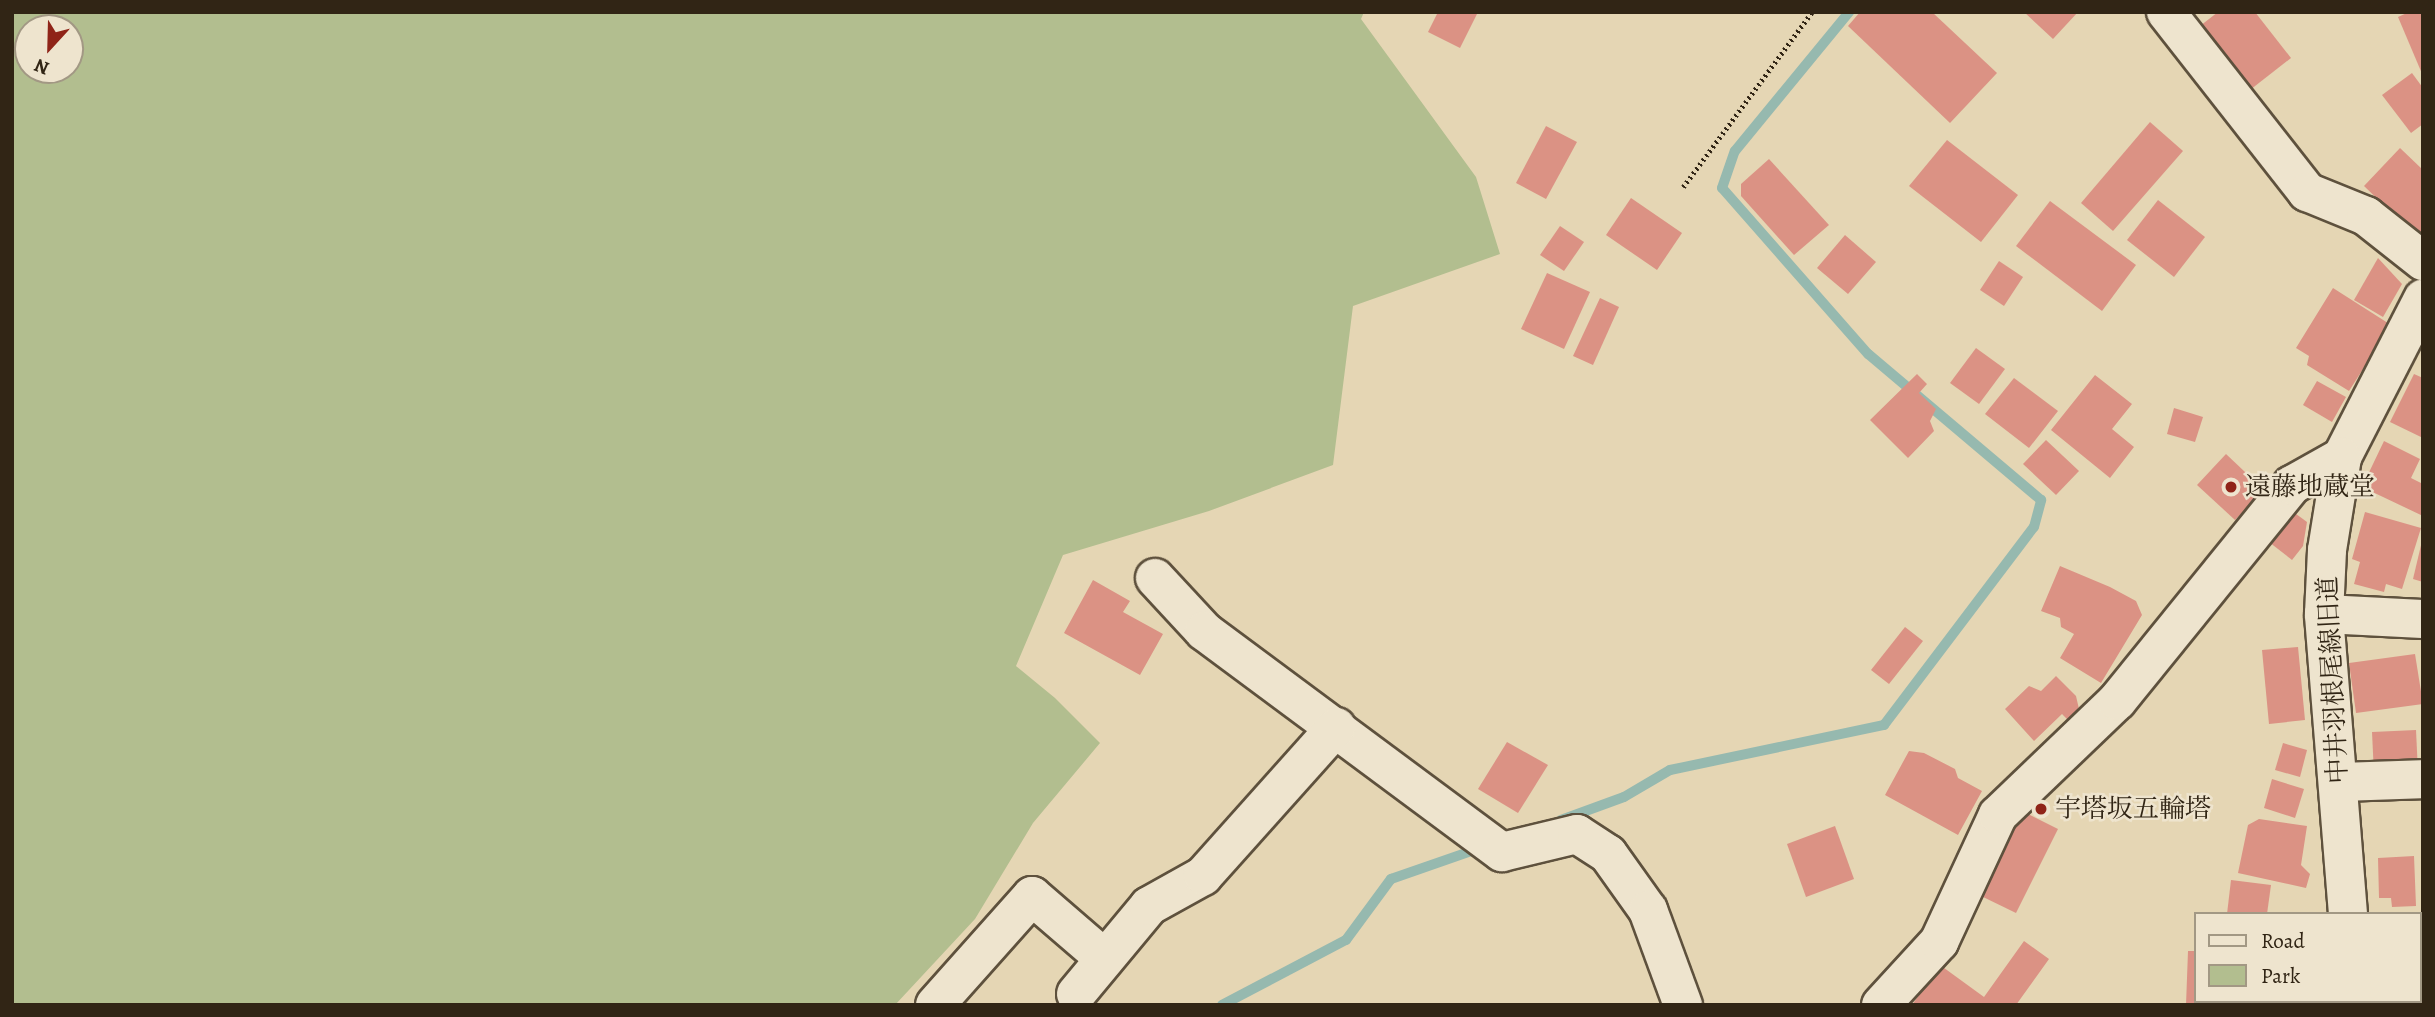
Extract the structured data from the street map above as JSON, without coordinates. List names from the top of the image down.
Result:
{
  "streets": {
    "street": ["中井羽根尾線旧道"]
  },
  "places": ["遠藤地蔵堂", "宇塔坂五輪塔"],
  "legend": ["Road", "Park"],
  "north": "bottom"
}
